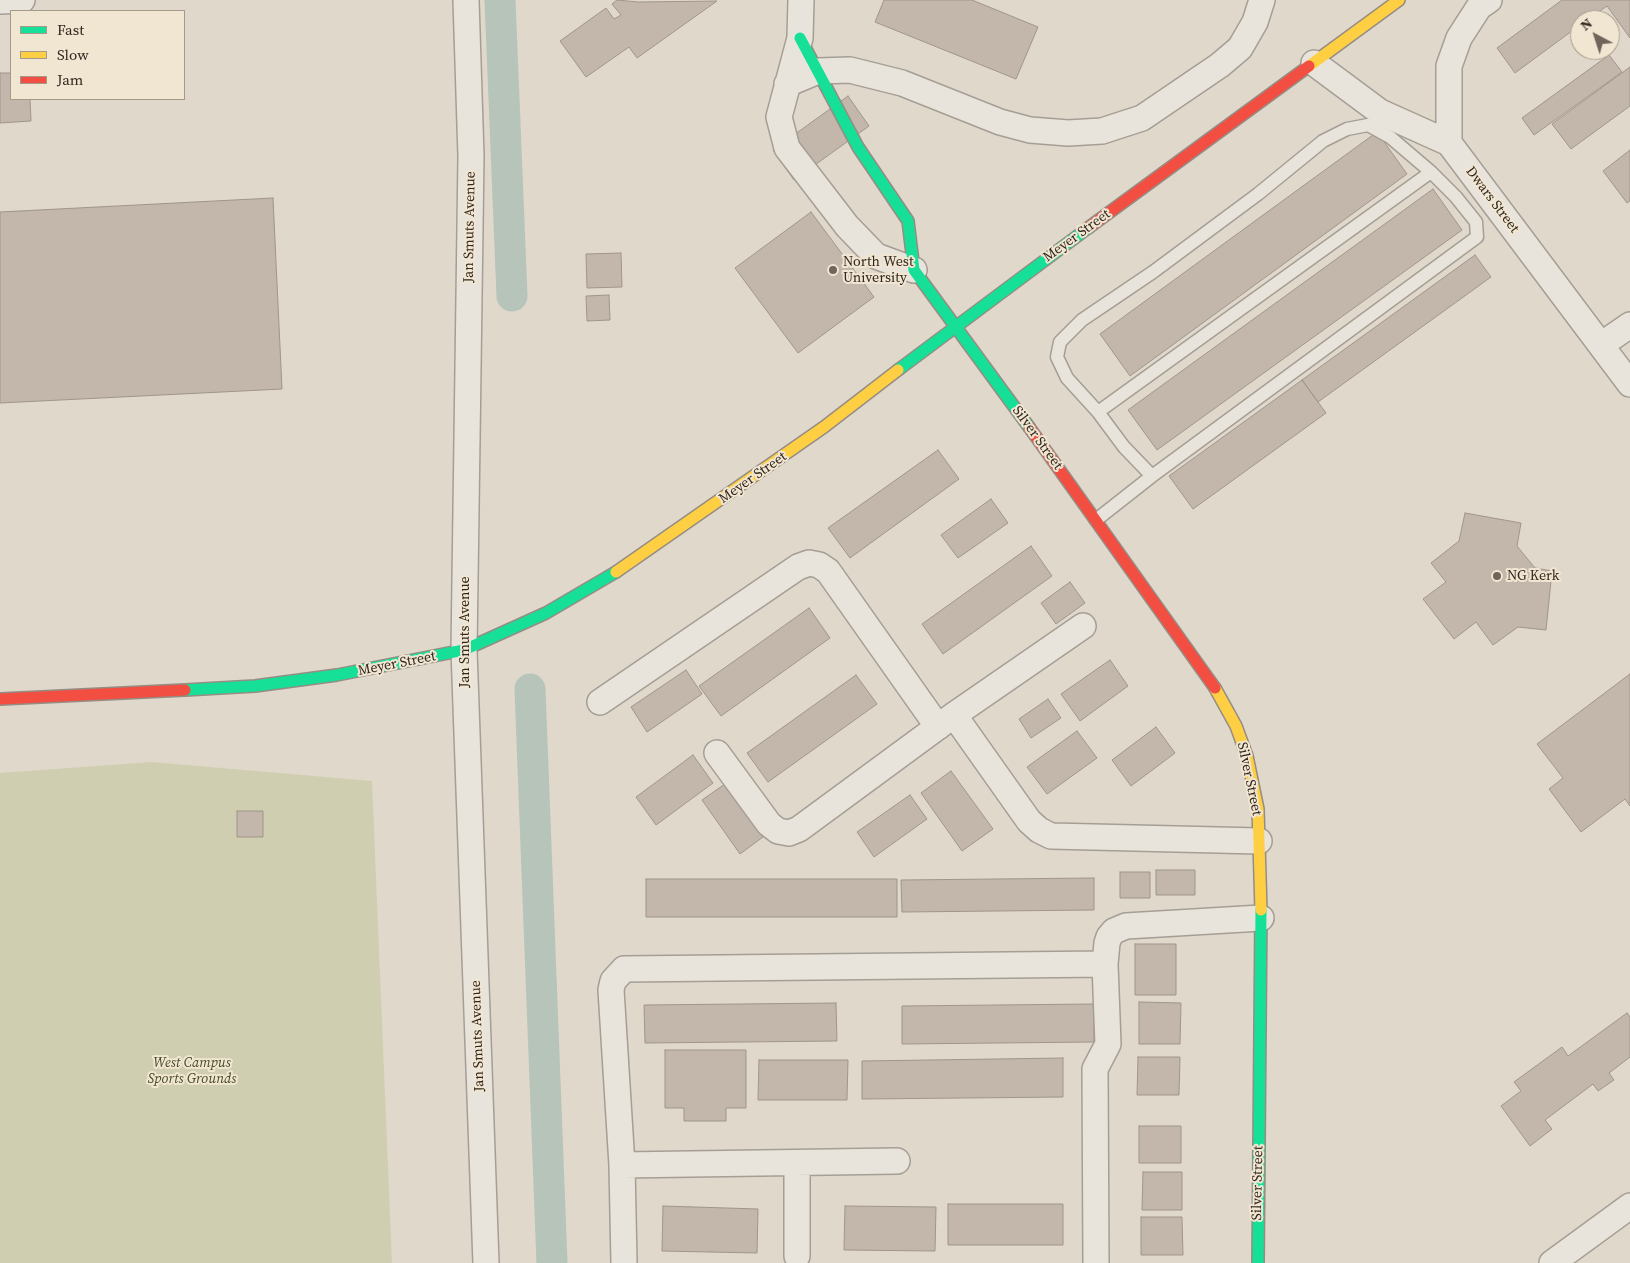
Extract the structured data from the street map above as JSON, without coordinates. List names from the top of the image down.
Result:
{
  "streets": {
    "street": [
      "Dwars Street",
      "Jan Smuts Avenue",
      "Meyer Street",
      "Silver Street"
    ]
  },
  "crossings": [
    ["Dwars Street", "Meyer Street"],
    ["Jan Smuts Avenue", "Meyer Street"],
    ["Meyer Street", "Silver Street"]
  ],
  "parks": ["West Campus Sports Grounds"],
  "places": ["North West University", "NG Kerk"],
  "legend": ["Fast", "Slow", "Jam"],
  "north": "top left"
}
